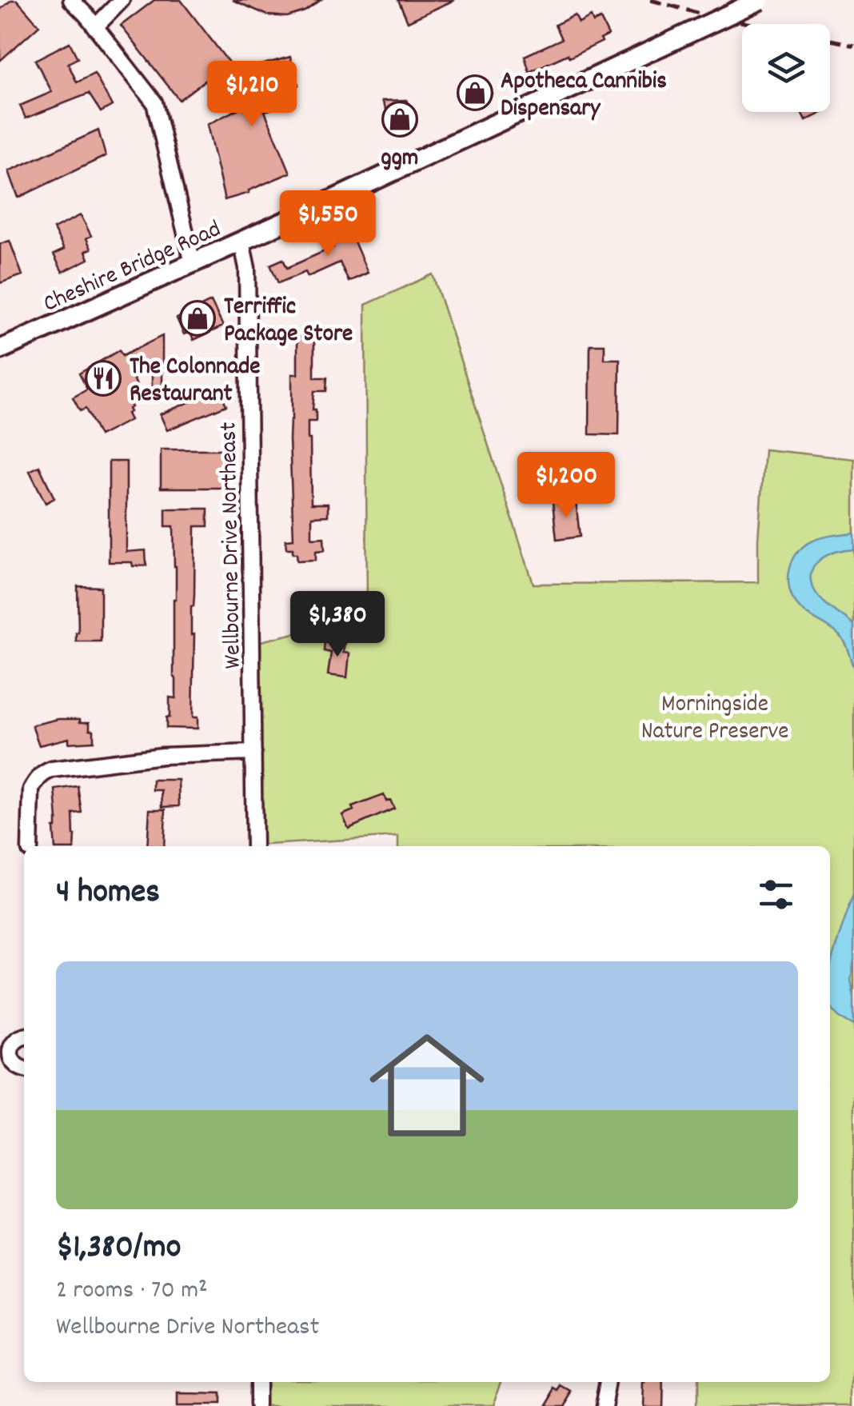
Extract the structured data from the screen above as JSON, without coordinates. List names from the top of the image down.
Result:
{
  "streets": {
    "main road": ["Cheshire Bridge Road"],
    "street": ["Wellbourne Drive Northeast"]
  },
  "crossings": [
    ["Cheshire Bridge Road", "Wellbourne Drive Northeast"]
  ],
  "parks": ["Morningside Nature Preserve"],
  "places": {
    "shop": ["Apotheca Cannibis Dispensary", "ggm", "Terriffic Package Store"],
    "restaurant": ["The Colonnade Restaurant"]
  },
  "page": {
    "price": [
      "$1,210",
      "$1,550",
      "$1,200",
      "$1,380"
    ],
    "heading": "4 homes",
    "list": [
      {
        "name": "$1,380/mo",
        "note": "2 rooms · 70 m² · Wellbourne Drive Northeast"
      }
    ]
  }
}
